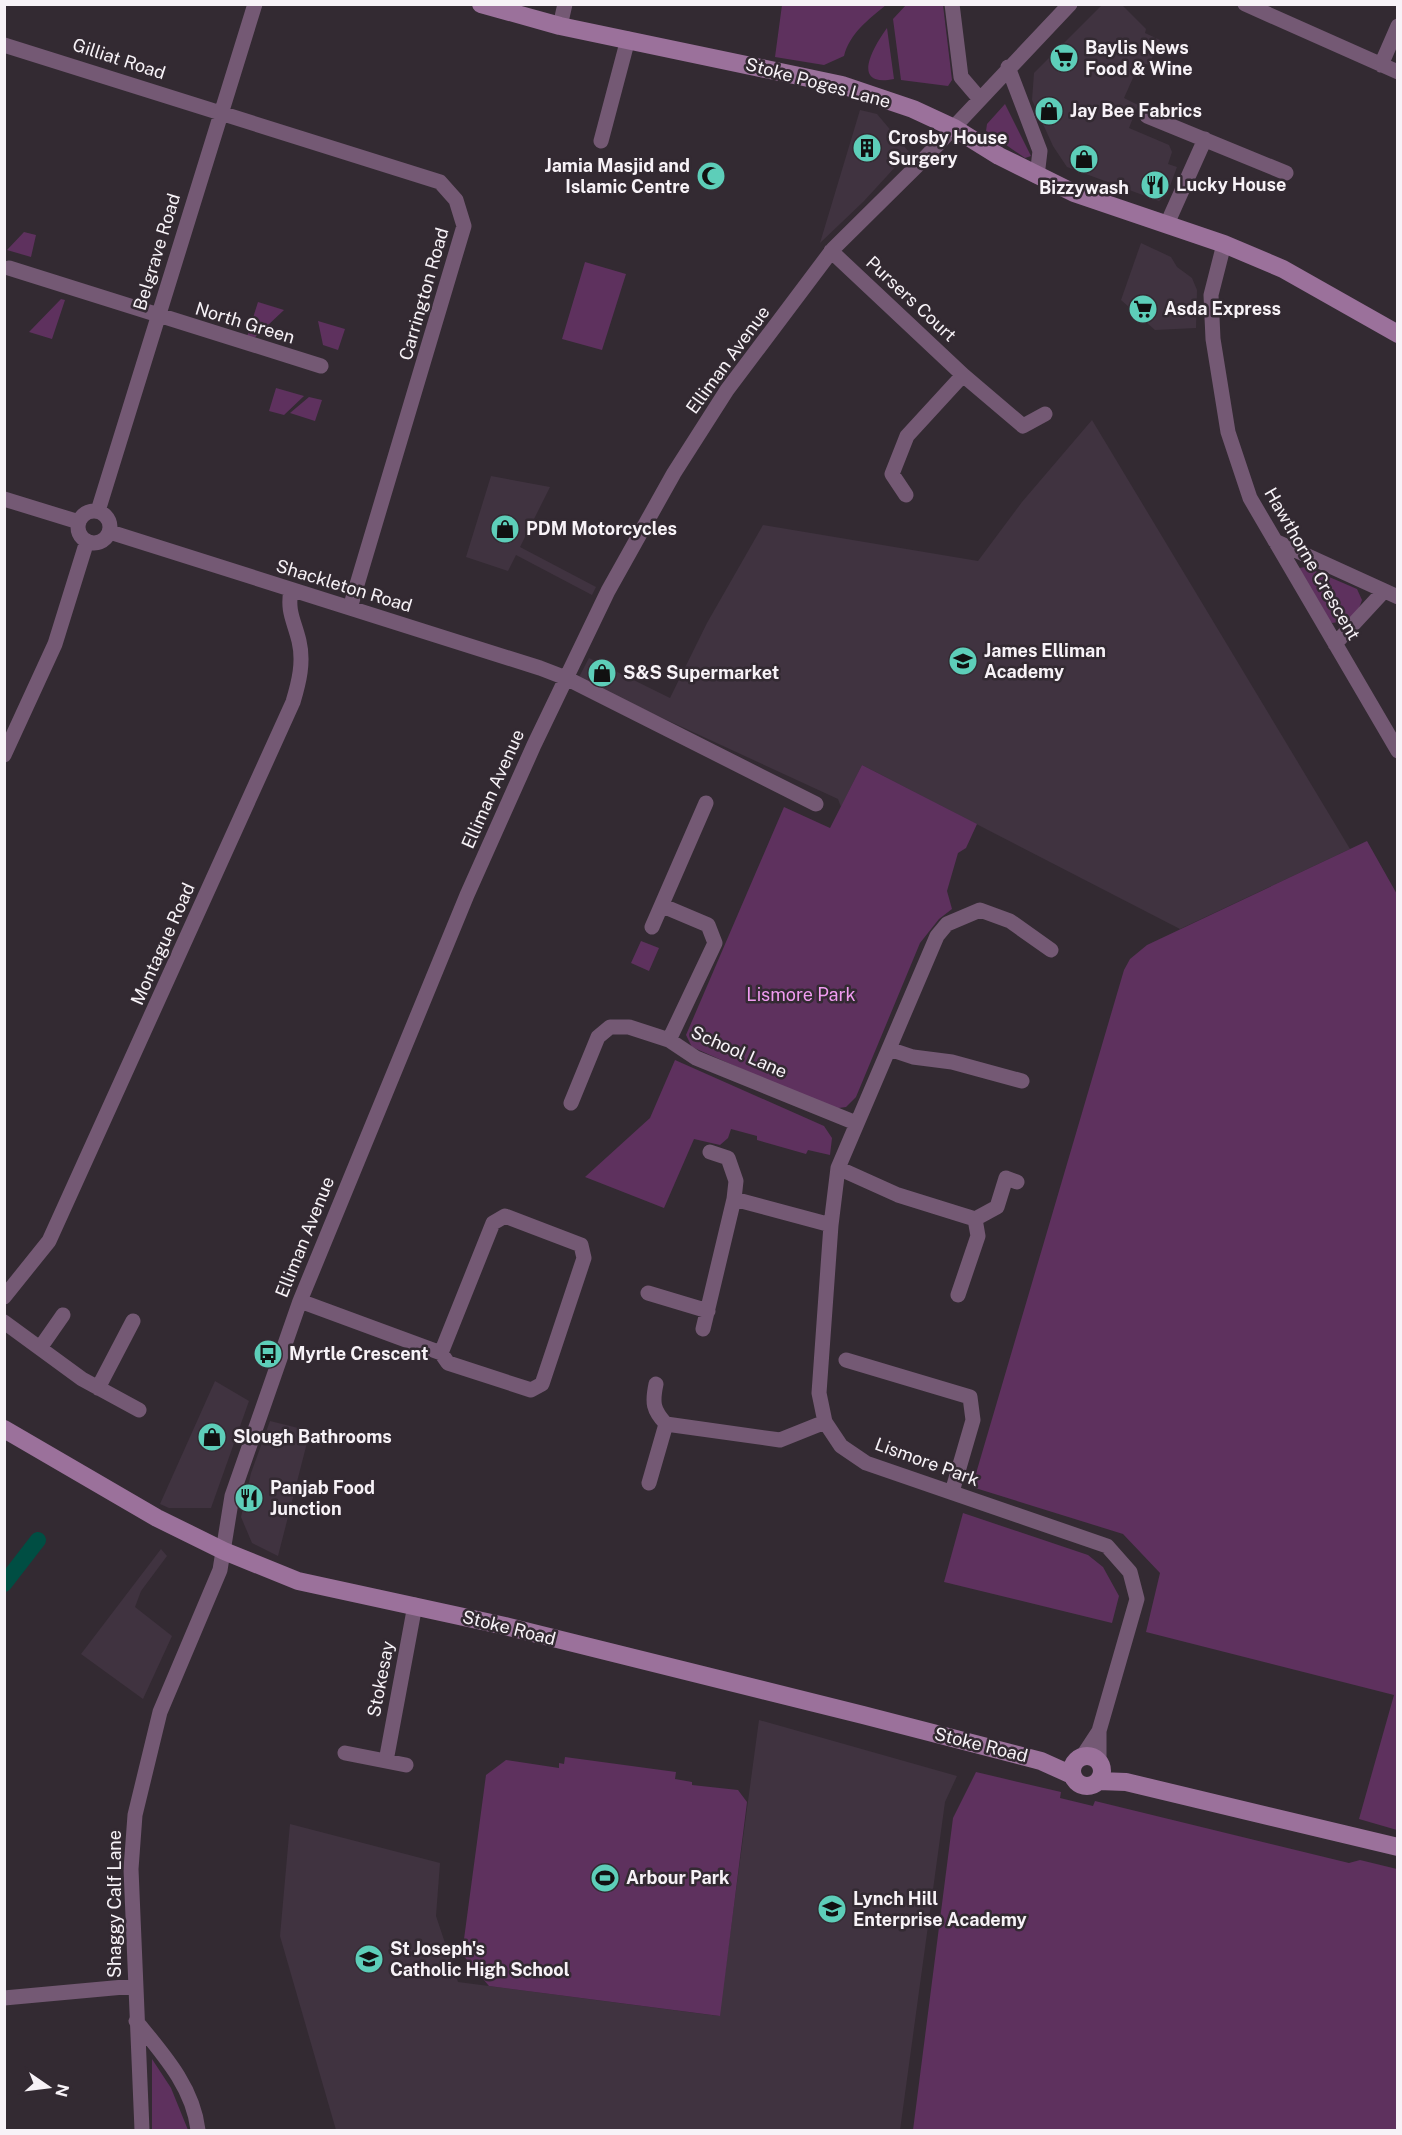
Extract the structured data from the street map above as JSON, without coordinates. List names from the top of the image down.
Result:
{
  "streets": {
    "main road": ["Stoke Poges Lane", "Stoke Road"],
    "street": [
      "Gilliat Road",
      "Belgrave Road",
      "Carrington Road",
      "Pursers Court",
      "North Green",
      "Elliman Avenue",
      "Hawthorne Crescent",
      "Shackleton Road",
      "Montague Road",
      "School Lane",
      "Lismore Park",
      "Stokesay",
      "Shaggy Calf Lane"
    ]
  },
  "crossings": [
    ["Gilliat Road", "Belgrave Road"],
    ["Gilliat Road", "Carrington Road"],
    ["Stoke Poges Lane", "Elliman Avenue"],
    ["Stoke Poges Lane", "Hawthorne Crescent"],
    ["Belgrave Road", "Carrington Road"],
    ["Belgrave Road", "North Green"],
    ["Belgrave Road", "Shackleton Road"],
    ["Carrington Road", "Shackleton Road"],
    ["Pursers Court", "Elliman Avenue"],
    ["Elliman Avenue", "Shackleton Road"],
    ["Elliman Avenue", "Stoke Road"],
    ["Elliman Avenue", "Shaggy Calf Lane"],
    ["Shackleton Road", "Montague Road"],
    ["School Lane", "Lismore Park"],
    ["Lismore Park", "Stoke Road"],
    ["Stoke Road", "Stokesay"],
    ["Stoke Road", "Shaggy Calf Lane"]
  ],
  "parks": ["Lismore Park"],
  "places": {
    "supermarket": ["Baylis News Food & Wine", "Asda Express"],
    "shop": [
      "Jay Bee Fabrics",
      "Bizzywash",
      "PDM Motorcycles",
      "S&S Supermarket",
      "Slough Bathrooms"
    ],
    "building": ["Crosby House Surgery"],
    "mosque": ["Jamia Masjid and Islamic Centre"],
    "restaurant": ["Lucky House", "Panjab Food Junction"],
    "school or university": ["James Elliman Academy", "Lynch Hill Enterprise Academy", "St Joseph's Catholic High School"],
    "bus stop": ["Myrtle Crescent"],
    "sports": ["Arbour Park"]
  },
  "north": "right"
}
